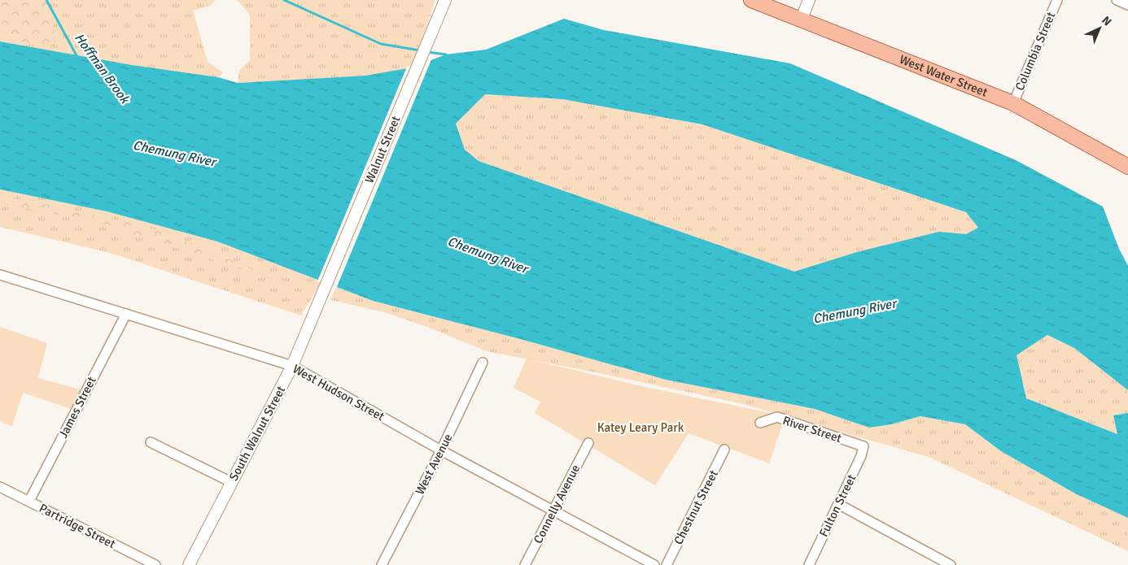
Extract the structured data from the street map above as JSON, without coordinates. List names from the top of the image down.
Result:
{
  "streets": {
    "main road": ["West Water Street"],
    "street": [
      "Columbia Street",
      "Walnut Street",
      "West Hudson Street",
      "James Street",
      "River Street",
      "South Walnut Street",
      "West Avenue",
      "Connelly Avenue",
      "Fulton Street",
      "Chestnut Street",
      "Partridge Street"
    ]
  },
  "crossings": [
    ["Columbia Street", "West Water Street"],
    ["Walnut Street", "South Walnut Street"],
    ["West Hudson Street", "James Street"],
    ["West Hudson Street", "South Walnut Street"],
    ["West Hudson Street", "West Avenue"],
    ["West Hudson Street", "Connelly Avenue"],
    ["James Street", "Partridge Street"],
    ["River Street", "Fulton Street"]
  ],
  "water": ["Hoffman Brook", "Chemung River"],
  "parks": ["Katey Leary Park"],
  "north": "top right"
}
